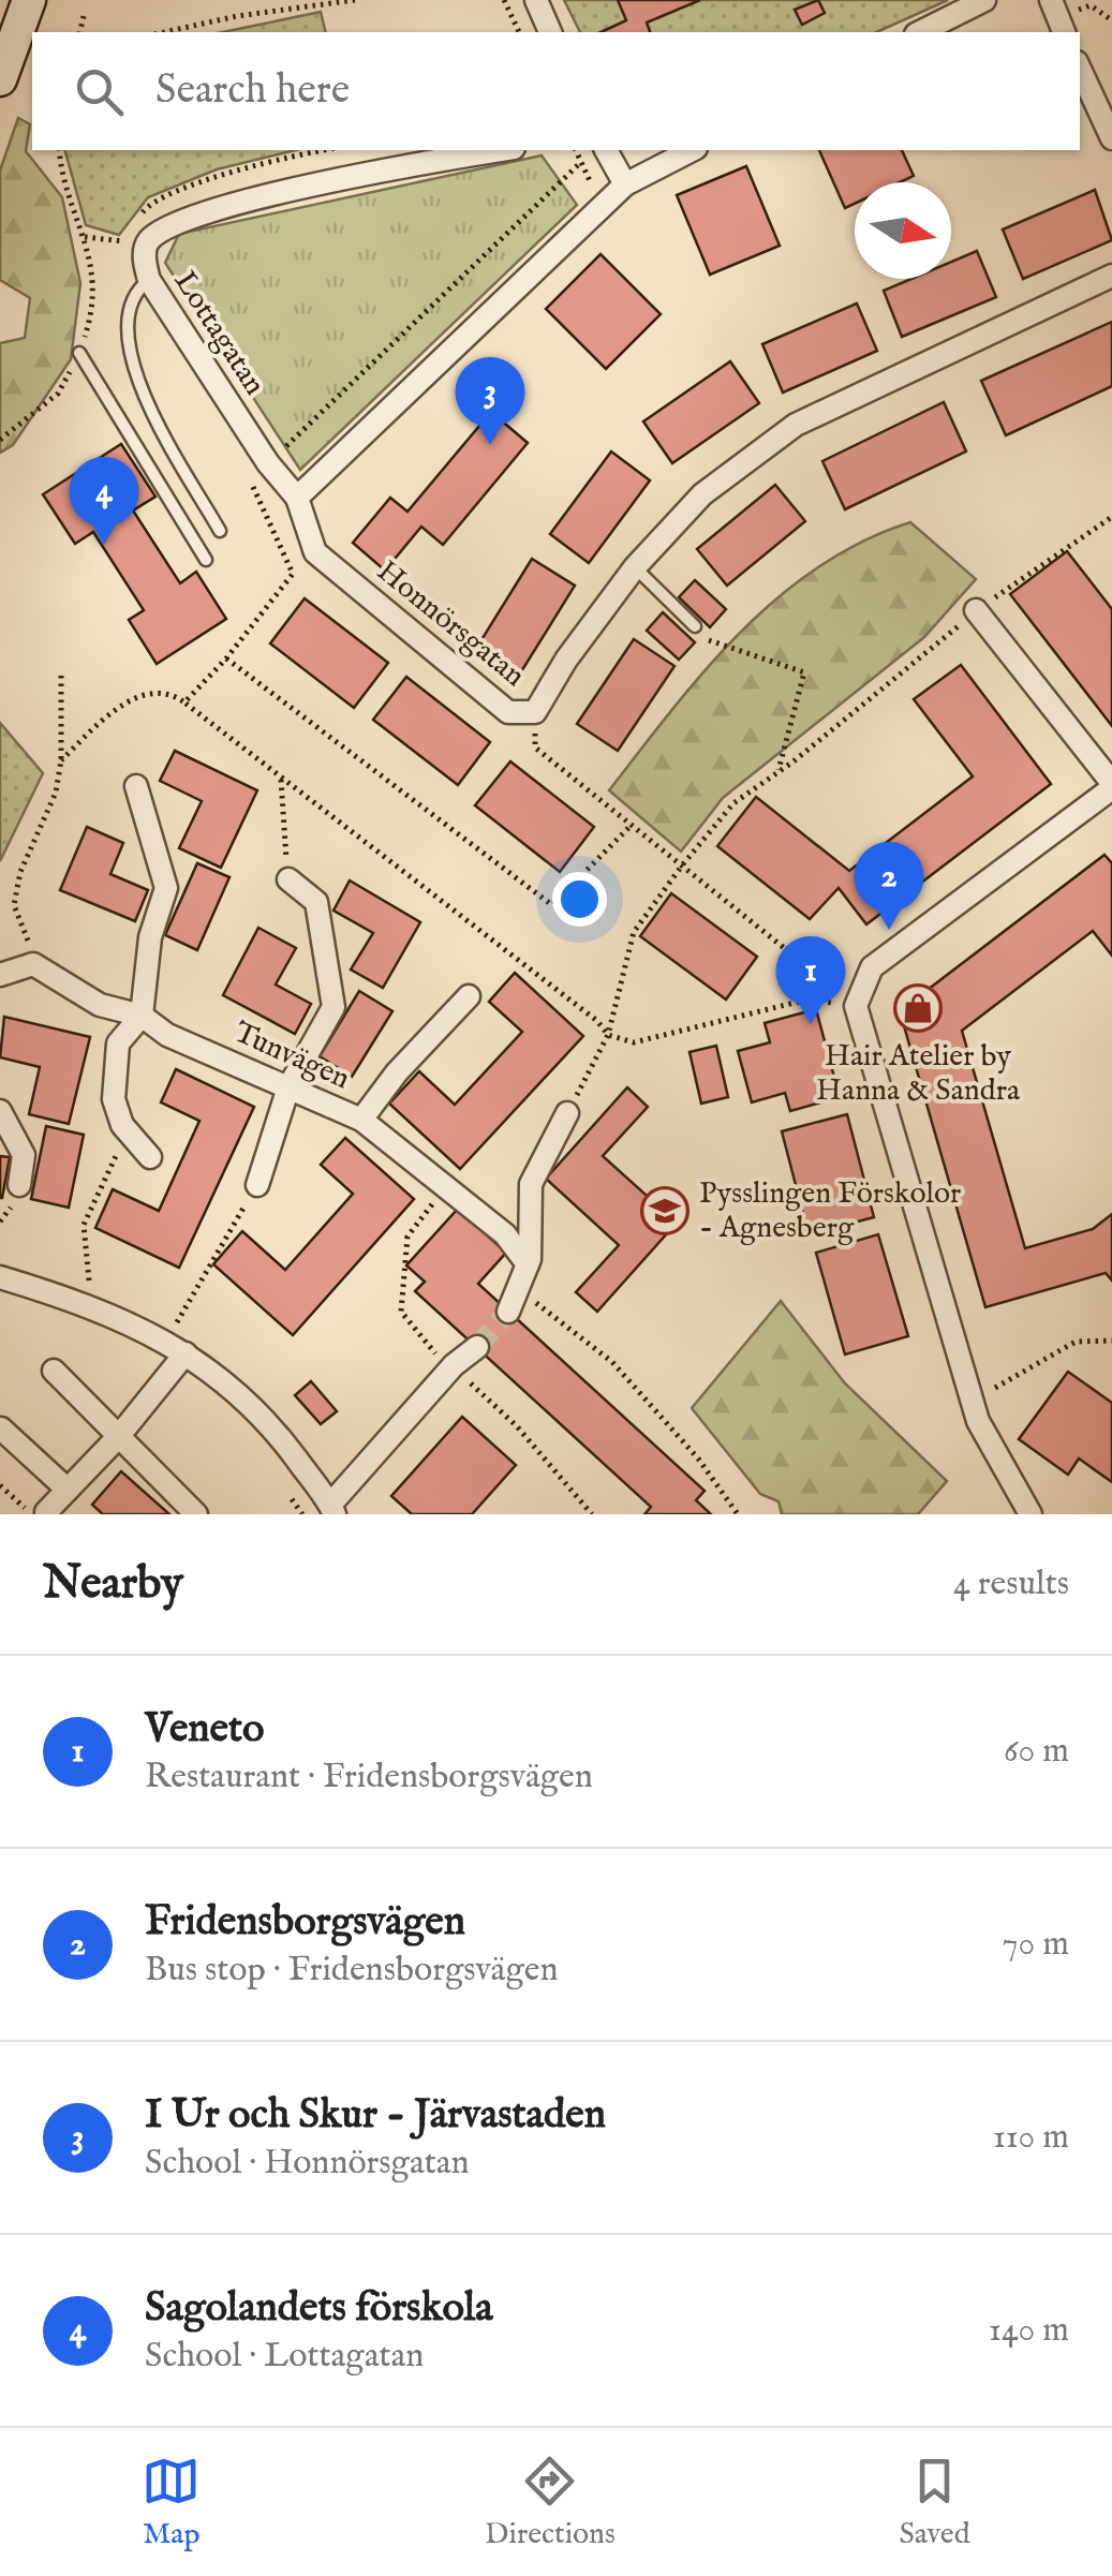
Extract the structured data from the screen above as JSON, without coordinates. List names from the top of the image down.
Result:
{
  "streets": {
    "street": ["Lottagatan", "Honnörsgatan", "Tunvägen"]
  },
  "crossings": [
    ["Lottagatan", "Honnörsgatan"]
  ],
  "places": {
    "shop": ["Hair Atelier by Hanna & Sandra"],
    "school or university": ["Pysslingen Förskolor - Agnesberg"]
  },
  "north": "right",
  "page": {
    "search": "Search here",
    "pins": [
      "3",
      "4",
      "2",
      "1"
    ],
    "heading": ["Nearby", "4 results"],
    "list": [
      {
        "mark": "1",
        "name": "Veneto",
        "note": "Restaurant · Fridensborgsvägen",
        "value": "60 m"
      },
      {
        "mark": "2",
        "name": "Fridensborgsvägen",
        "note": "Bus stop · Fridensborgsvägen",
        "value": "70 m"
      },
      {
        "mark": "3",
        "name": "I Ur och Skur - Järvastaden",
        "note": "School · Honnörsgatan",
        "value": "110 m"
      },
      {
        "mark": "4",
        "name": "Sagolandets förskola",
        "note": "School · Lottagatan",
        "value": "140 m"
      }
    ],
    "nav": ["Map", "Directions", "Saved"]
  }
}
